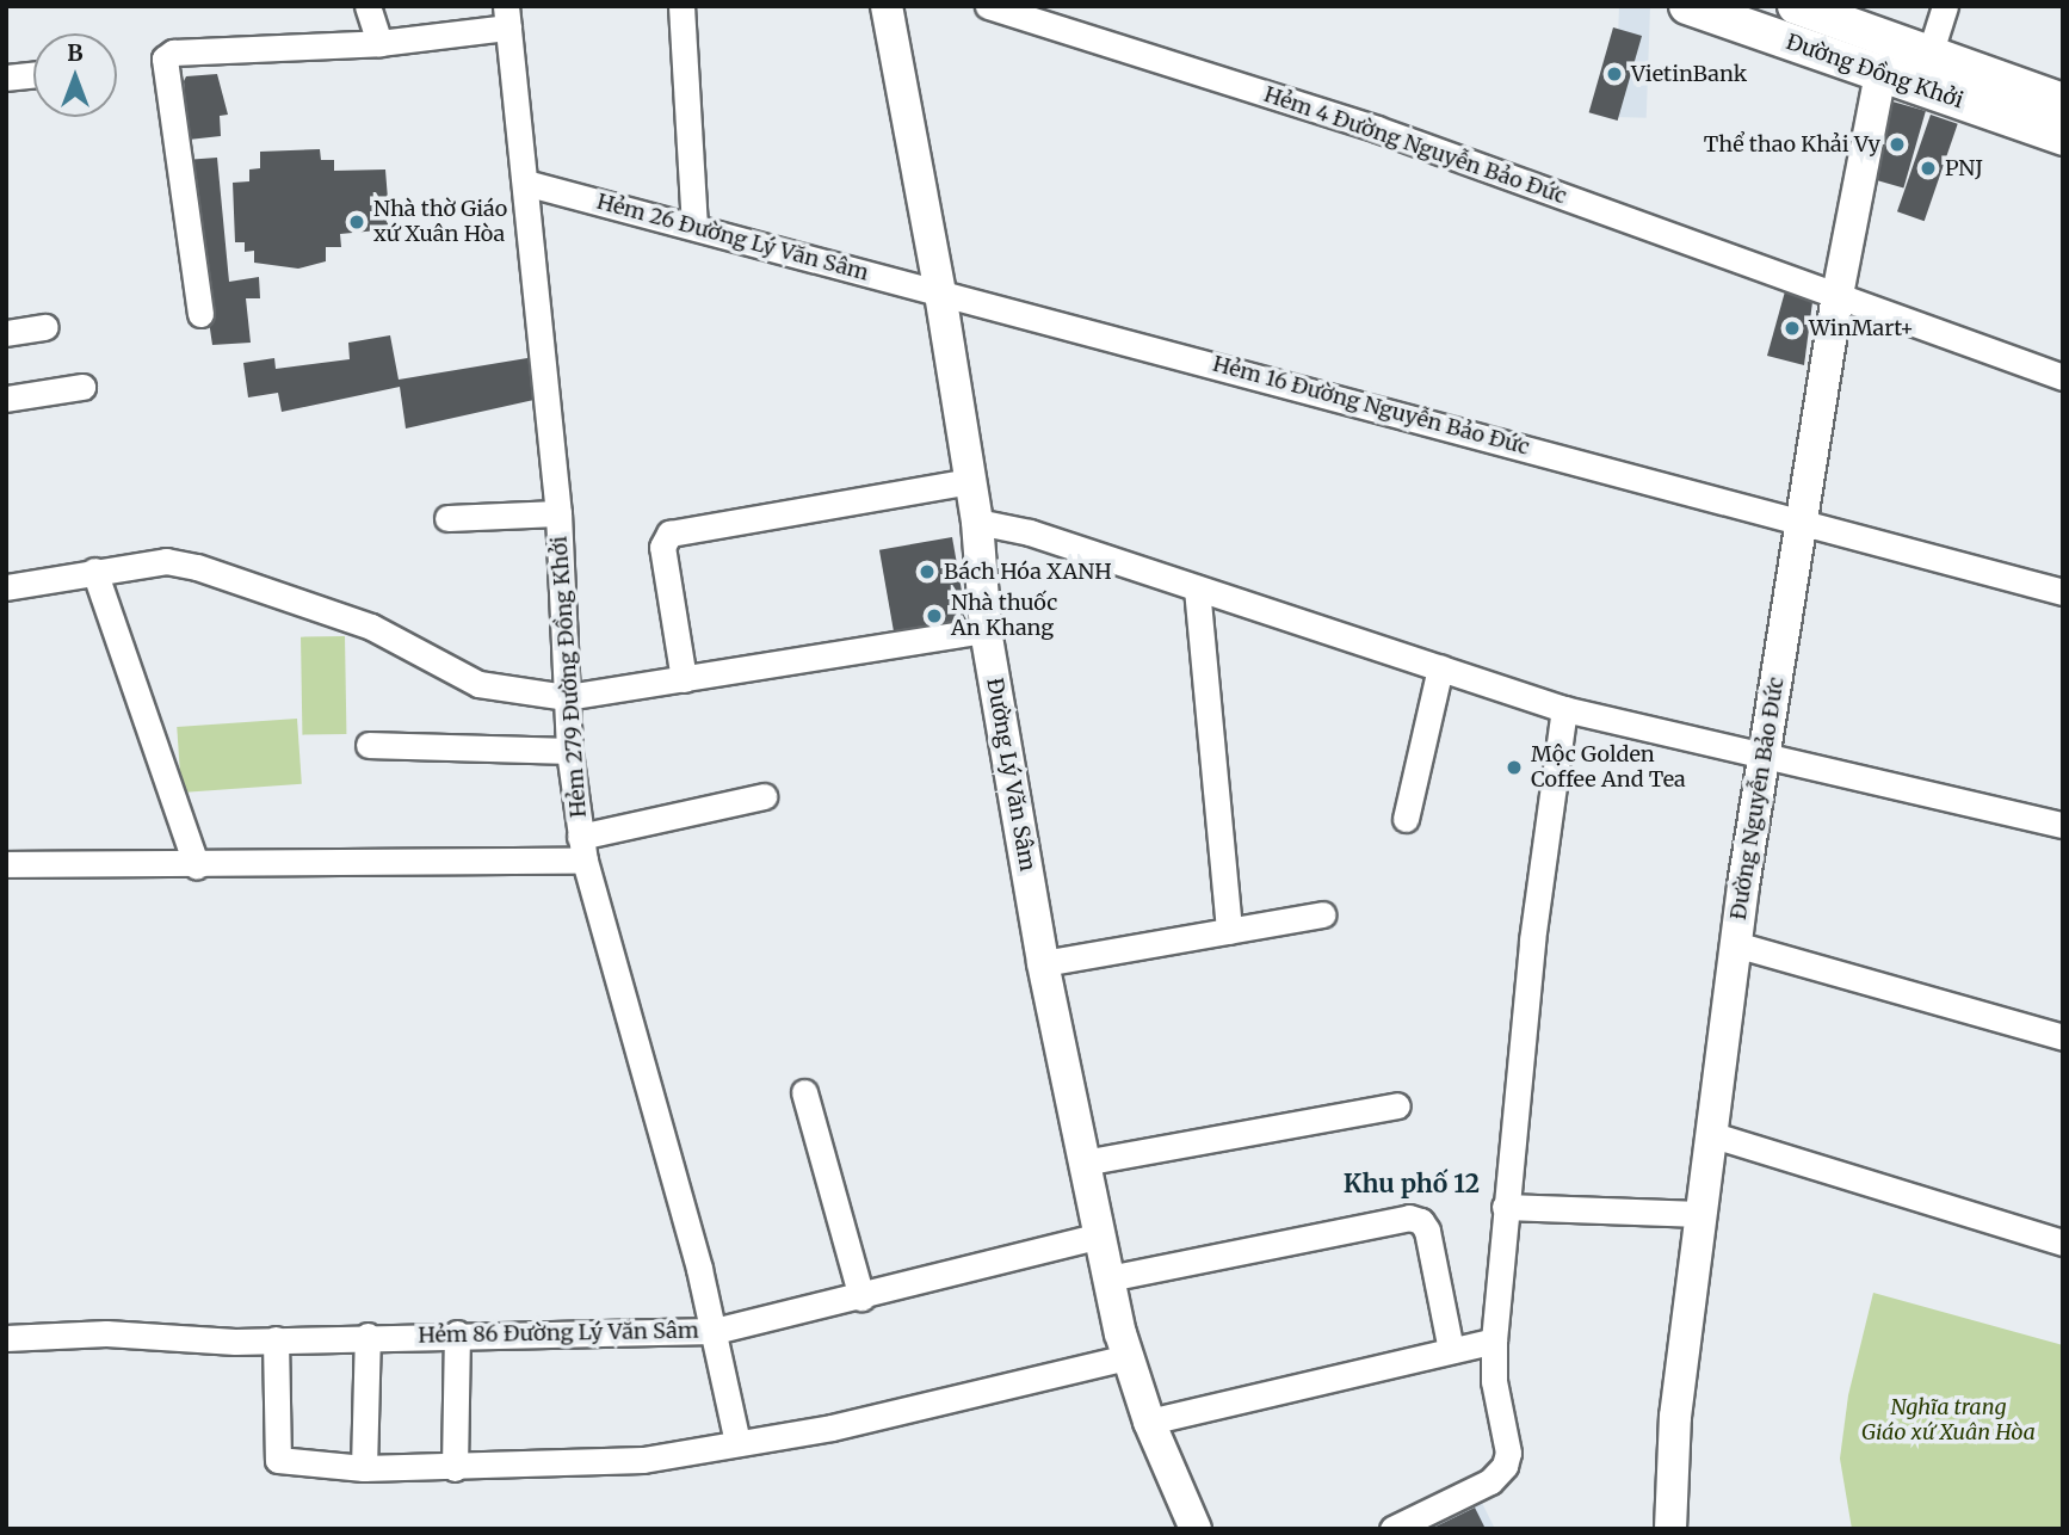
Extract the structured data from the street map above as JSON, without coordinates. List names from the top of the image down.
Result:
{
  "streets": {
    "main road": ["Đường Đồng Khởi"],
    "street": [
      "Hẻm 4 Đường Nguyễn Bảo Đức",
      "Hẻm 26 Đường Lý Văn Sâm",
      "Hẻm 16 Đường Nguyễn Bảo Đức",
      "Hẻm 279 Đường Đồng Khởi",
      "Đường Lý Văn Sâm",
      "Đường Nguyễn Bảo Đức",
      "Hẻm 86 Đường Lý Văn Sâm"
    ]
  },
  "crossings": [
    ["Đường Đồng Khởi", "Đường Nguyễn Bảo Đức"],
    ["Hẻm 4 Đường Nguyễn Bảo Đức", "Đường Nguyễn Bảo Đức"],
    ["Hẻm 26 Đường Lý Văn Sâm", "Hẻm 16 Đường Nguyễn Bảo Đức"],
    ["Hẻm 26 Đường Lý Văn Sâm", "Hẻm 279 Đường Đồng Khởi"],
    ["Hẻm 26 Đường Lý Văn Sâm", "Đường Lý Văn Sâm"],
    ["Hẻm 16 Đường Nguyễn Bảo Đức", "Đường Lý Văn Sâm"],
    ["Hẻm 16 Đường Nguyễn Bảo Đức", "Đường Nguyễn Bảo Đức"],
    ["Hẻm 279 Đường Đồng Khởi", "Hẻm 86 Đường Lý Văn Sâm"],
    ["Đường Lý Văn Sâm", "Hẻm 86 Đường Lý Văn Sâm"]
  ],
  "districts": ["Khu phố 12"],
  "parks": ["Nghĩa trang Giáo xứ Xuân Hòa"],
  "places": [
    "VietinBank",
    "Thể thao Khải Vy",
    "PNJ",
    "Nhà thờ Giáo xứ Xuân Hòa",
    "WinMart+",
    "Bách Hóa XANH",
    "Nhà thuốc An Khang",
    "Mộc Golden Coffee And Tea"
  ],
  "north": "top"
}
